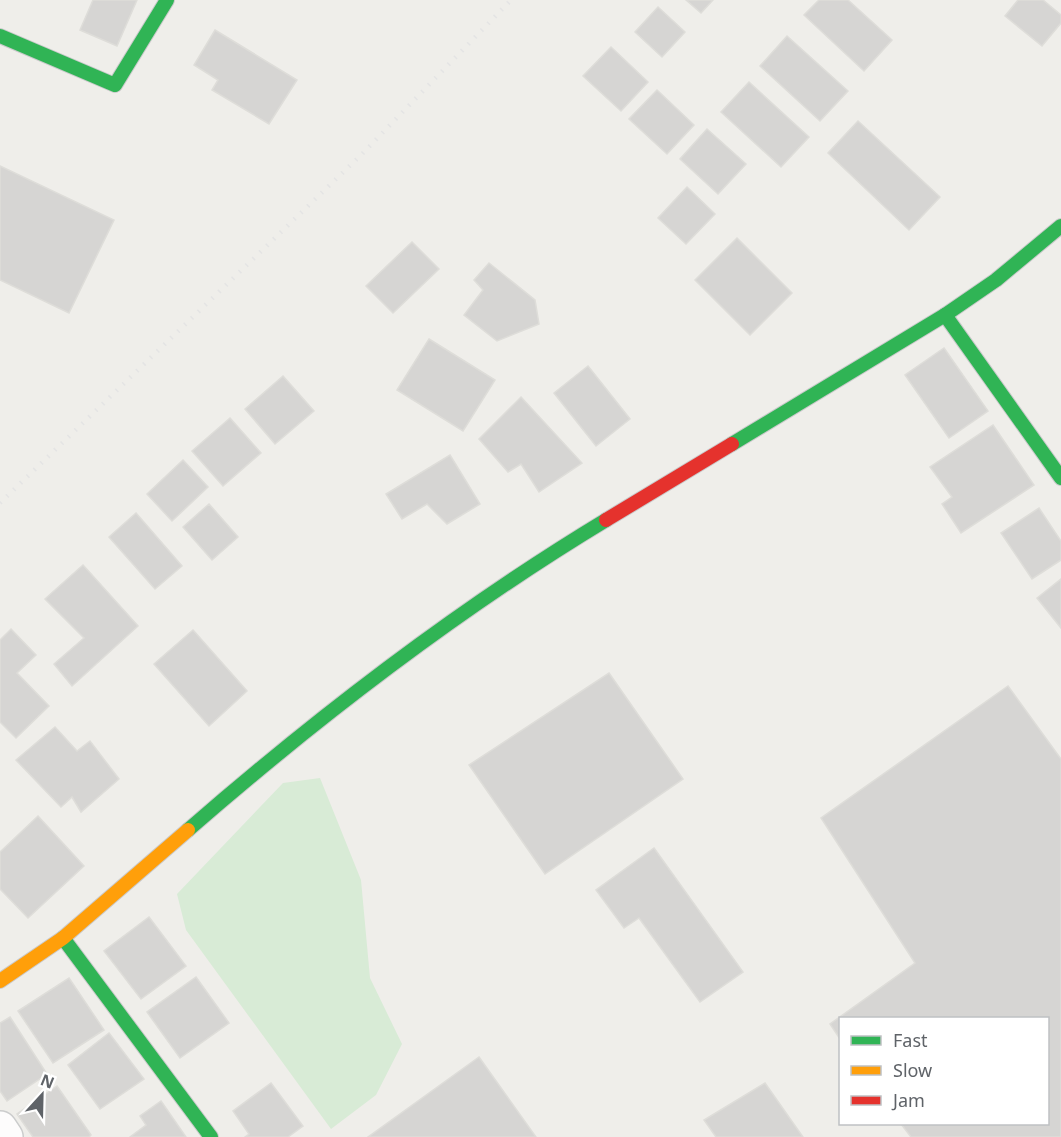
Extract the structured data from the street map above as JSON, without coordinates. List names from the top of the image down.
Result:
{
  "legend": ["Fast", "Slow", "Jam"],
  "north": "top"
}
